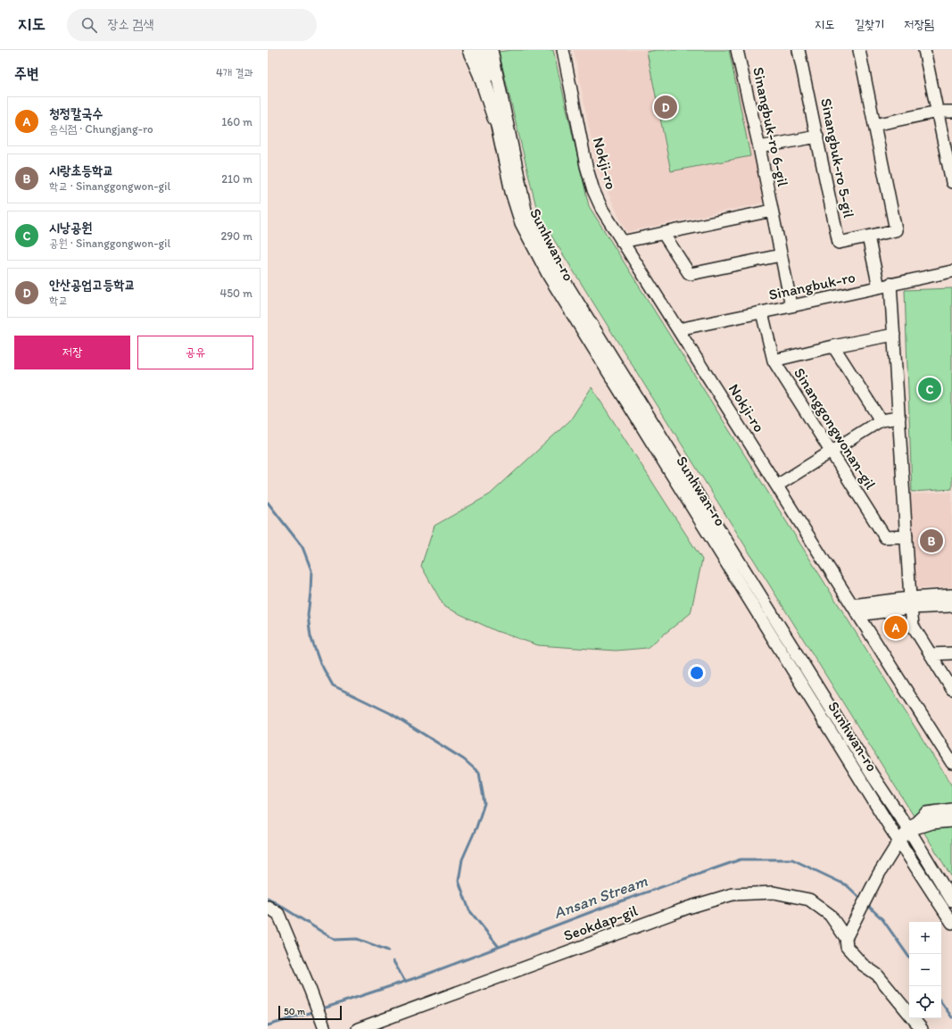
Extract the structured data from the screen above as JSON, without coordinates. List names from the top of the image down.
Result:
{
  "streets": {
    "street": [
      "Sinangbuk-ro 6-gil",
      "Sinangbuk-ro 5-gil",
      "Nokji-ro",
      "Sunhwan-ro",
      "Sinangbuk-ro",
      "Sinanggongwonan-gil",
      "Seokdap-gil"
    ]
  },
  "crossings": [
    ["Sinangbuk-ro 6-gil", "Nokji-ro"],
    ["Sinangbuk-ro 6-gil", "Sinangbuk-ro"],
    ["Nokji-ro", "Sinangbuk-ro"],
    ["Sinangbuk-ro", "Sinanggongwonan-gil"]
  ],
  "water": ["Ansan Stream"],
  "scale_bar": "50 m",
  "page": {
    "header": "지도",
    "search": "장소 검색",
    "nav": ["지도", "길찾기", "저장됨"],
    "heading": ["주변", "4개 결과"],
    "pins": [
      "D",
      "C",
      "B",
      "A"
    ],
    "list": [
      {
        "mark": "A",
        "name": "청정칼국수",
        "note": "음식점 · Chungjang-ro",
        "value": "160 m"
      },
      {
        "mark": "B",
        "name": "시랑초등학교",
        "note": "학교 · Sinanggongwon-gil",
        "value": "210 m"
      },
      {
        "mark": "C",
        "name": "시낭공원",
        "note": "공원 · Sinanggongwon-gil",
        "value": "290 m"
      },
      {
        "mark": "D",
        "name": "안산공업고등학교",
        "note": "학교",
        "value": "450 m"
      }
    ],
    "buttons": ["저장", "공유"],
    "map_buttons": ["+", "−"],
    "scale": "50 m"
  }
}
